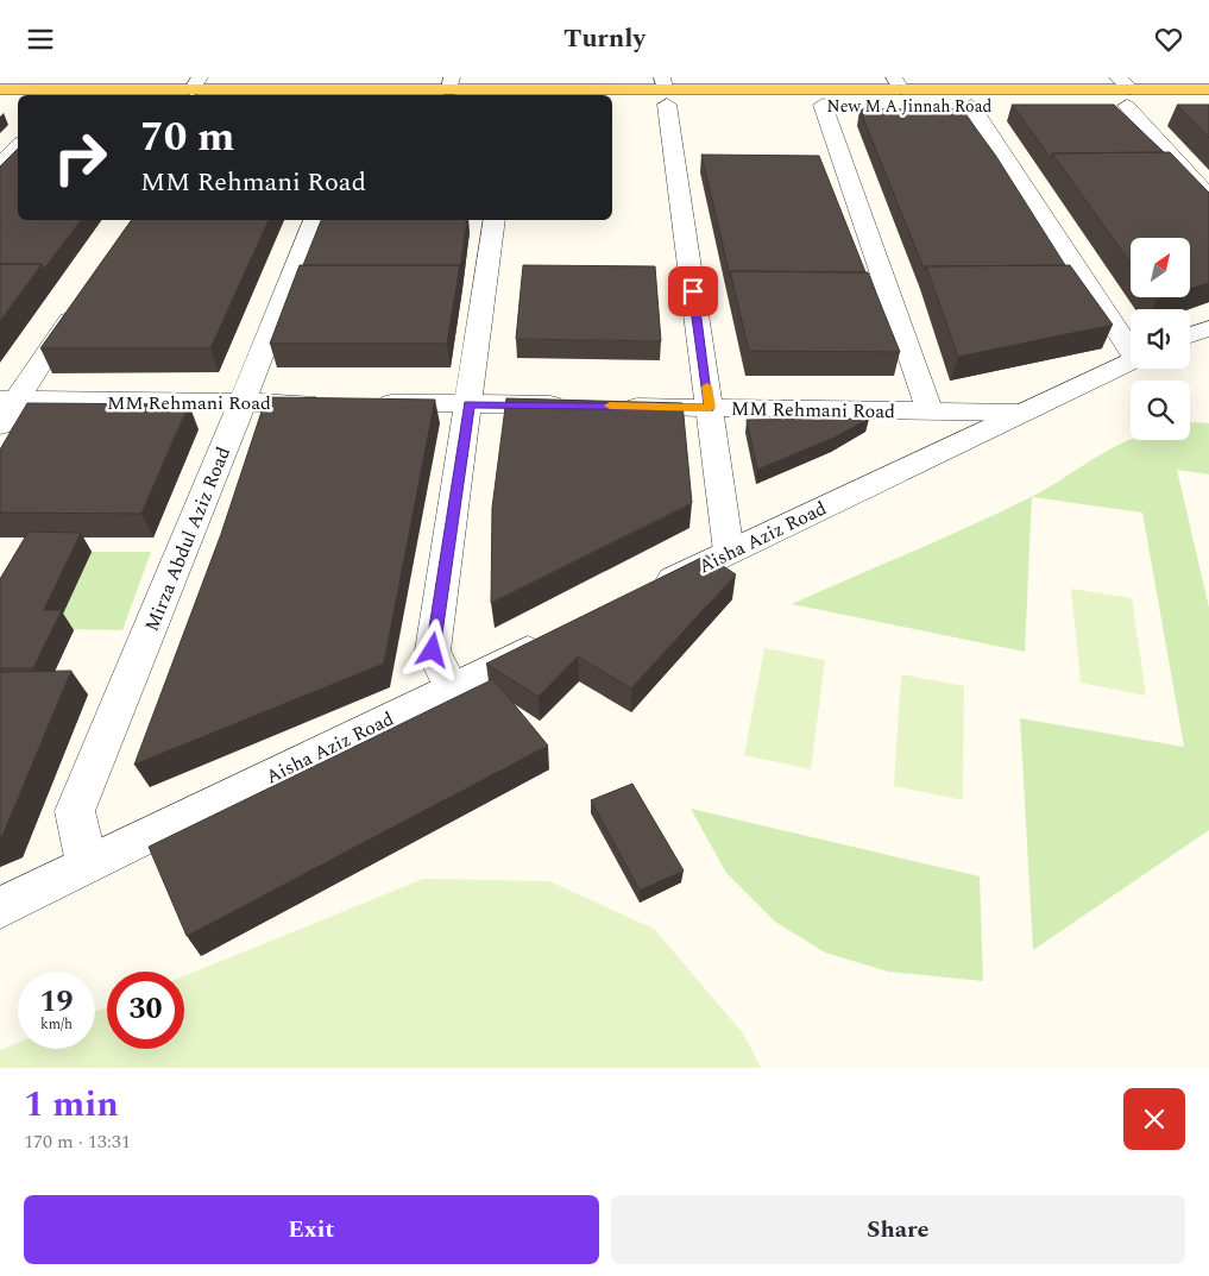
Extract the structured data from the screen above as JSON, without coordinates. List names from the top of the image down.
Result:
{
  "streets": {
    "main road": ["New M A Jinnah Road"],
    "street": ["MM Rehmani Road", "Aisha Aziz Road", "Mirza Abdul Aziz Road"]
  },
  "crossings": [
    ["MM Rehmani Road", "Aisha Aziz Road"],
    ["MM Rehmani Road", "Mirza Abdul Aziz Road"],
    ["Aisha Aziz Road", "Mirza Abdul Aziz Road"]
  ],
  "north": "top right",
  "page": {
    "header": "Turnly",
    "turn": ["70 m", "MM Rehmani Road"],
    "speed": "19 km/h",
    "limit": "30",
    "heading": ["1 min", "170 m · 13:31"],
    "buttons": ["Exit", "Share"]
  }
}
